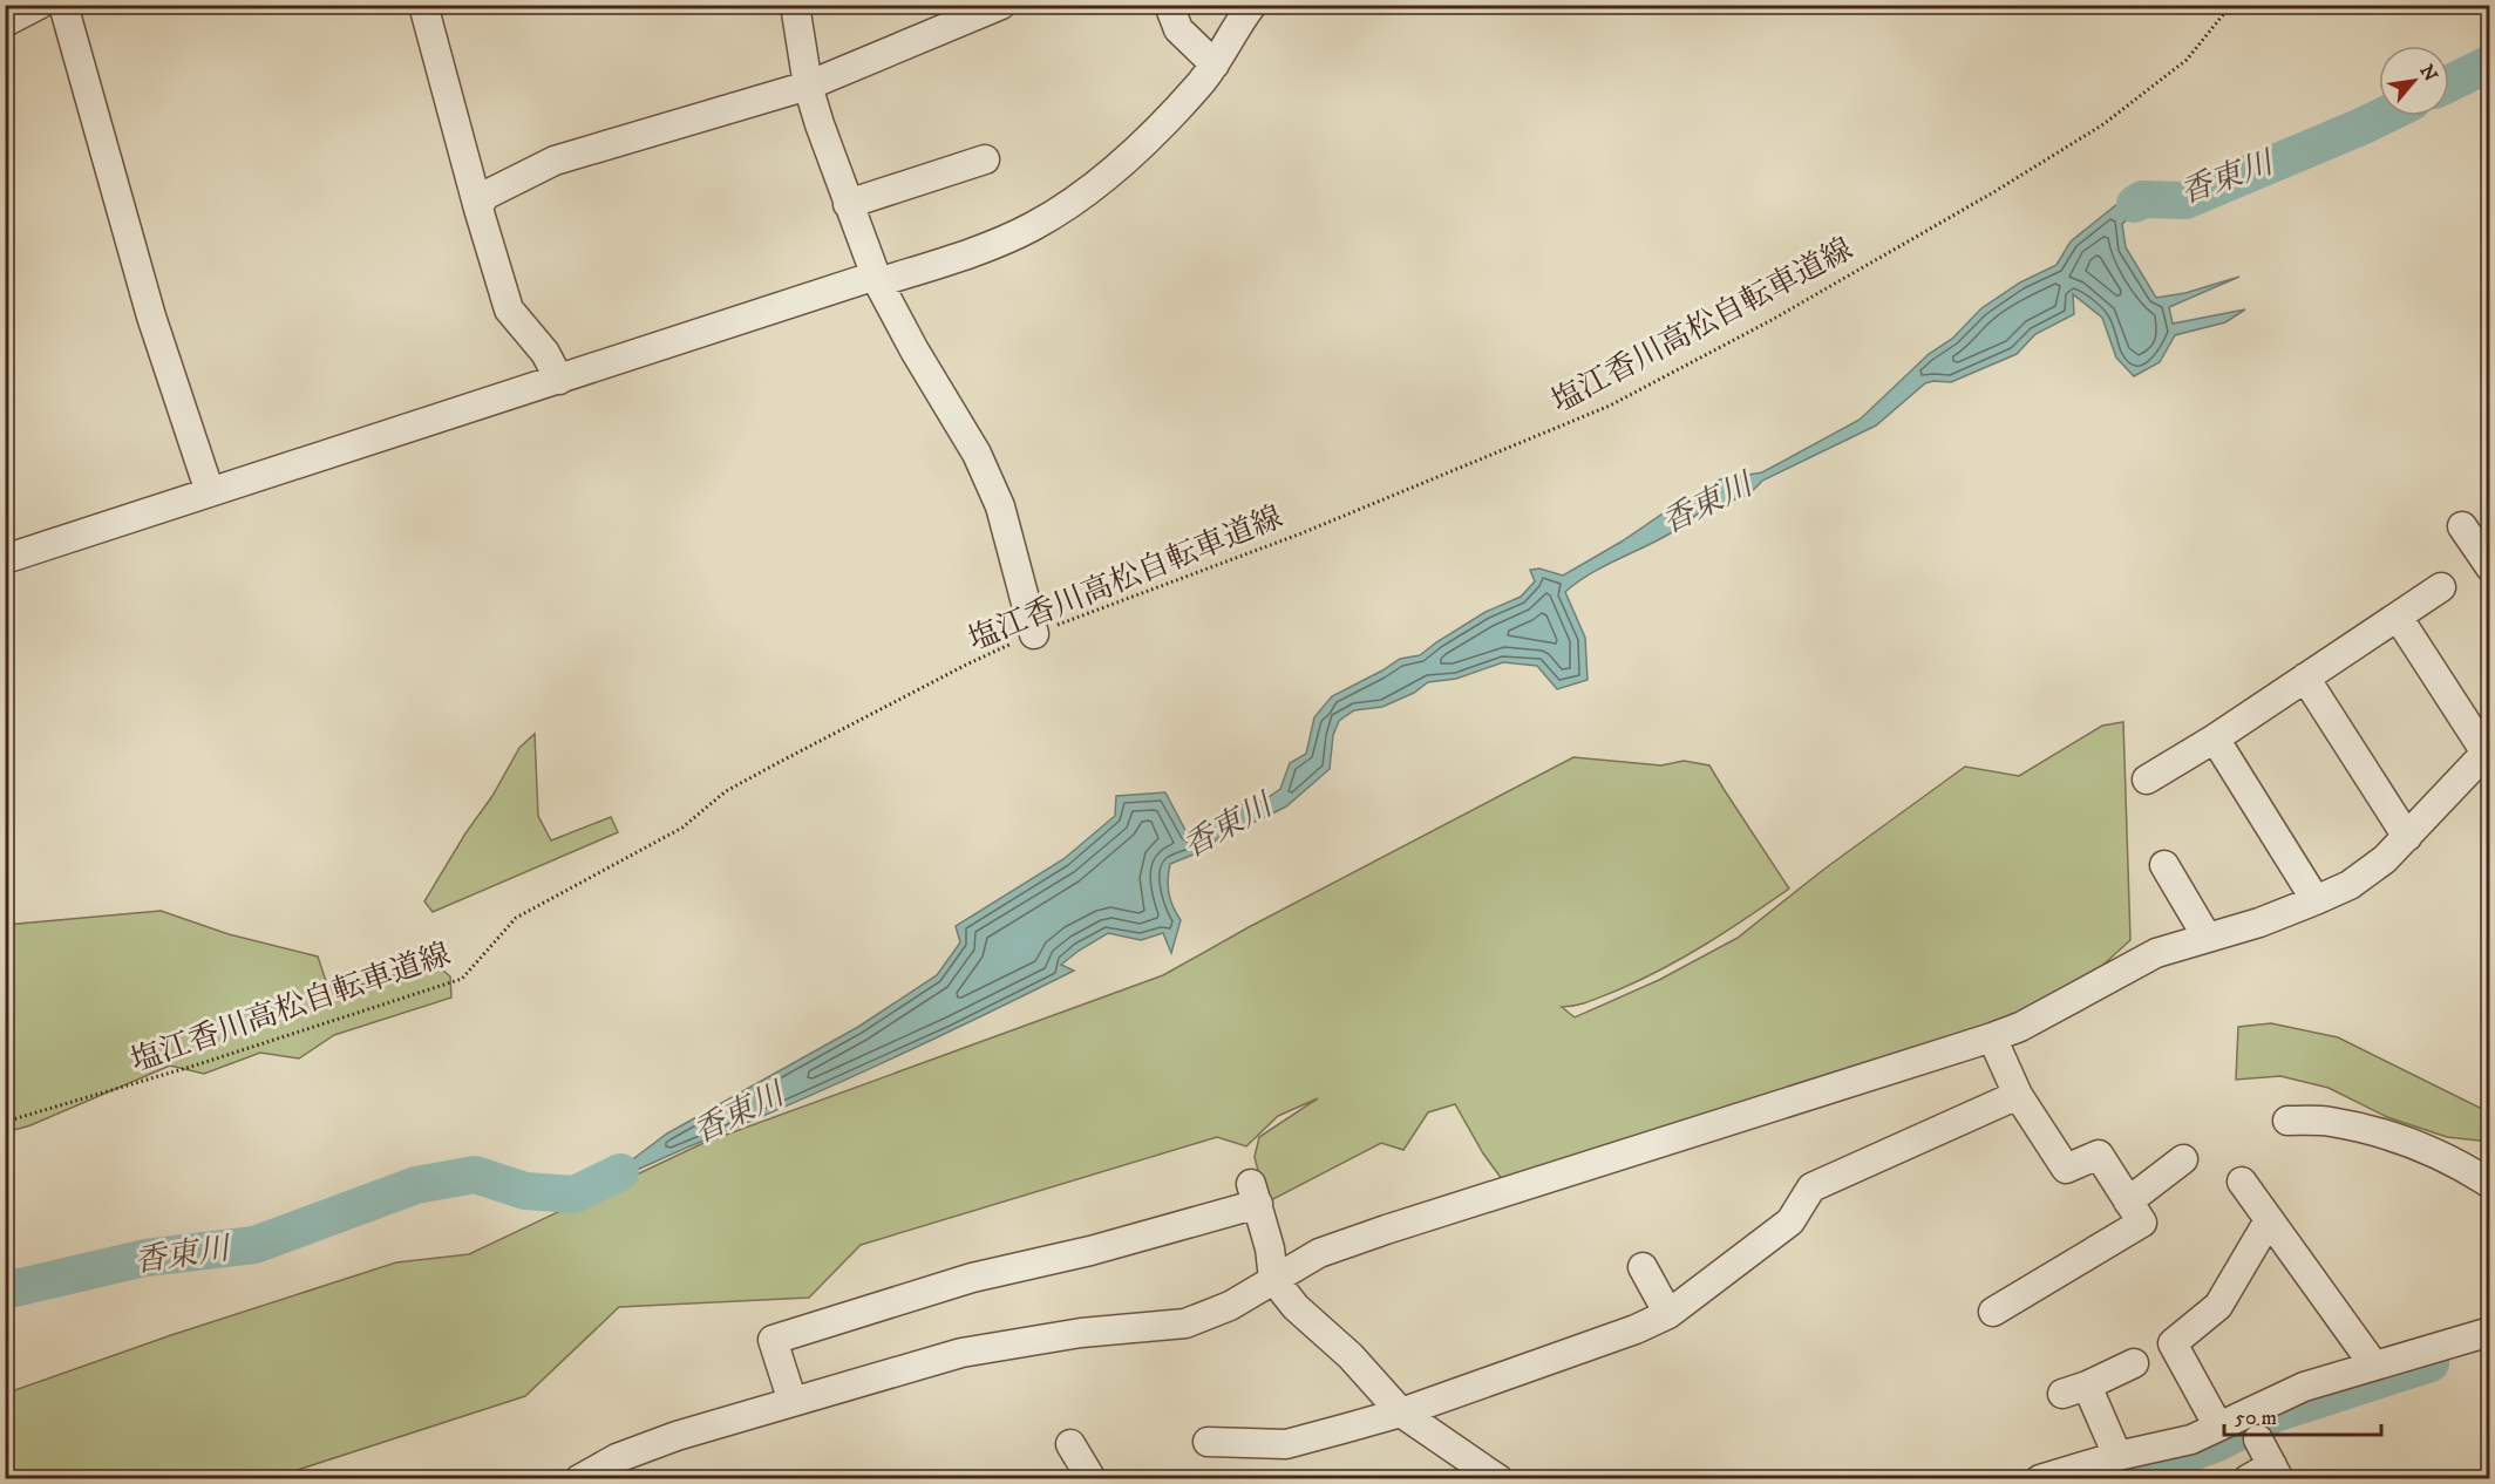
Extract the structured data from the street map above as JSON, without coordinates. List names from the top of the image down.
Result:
{
  "streets": {
    "path": ["塩江香川高松自転車道線"]
  },
  "water": ["香東川"],
  "scale_bar": "50 m",
  "north": "top right"
}
